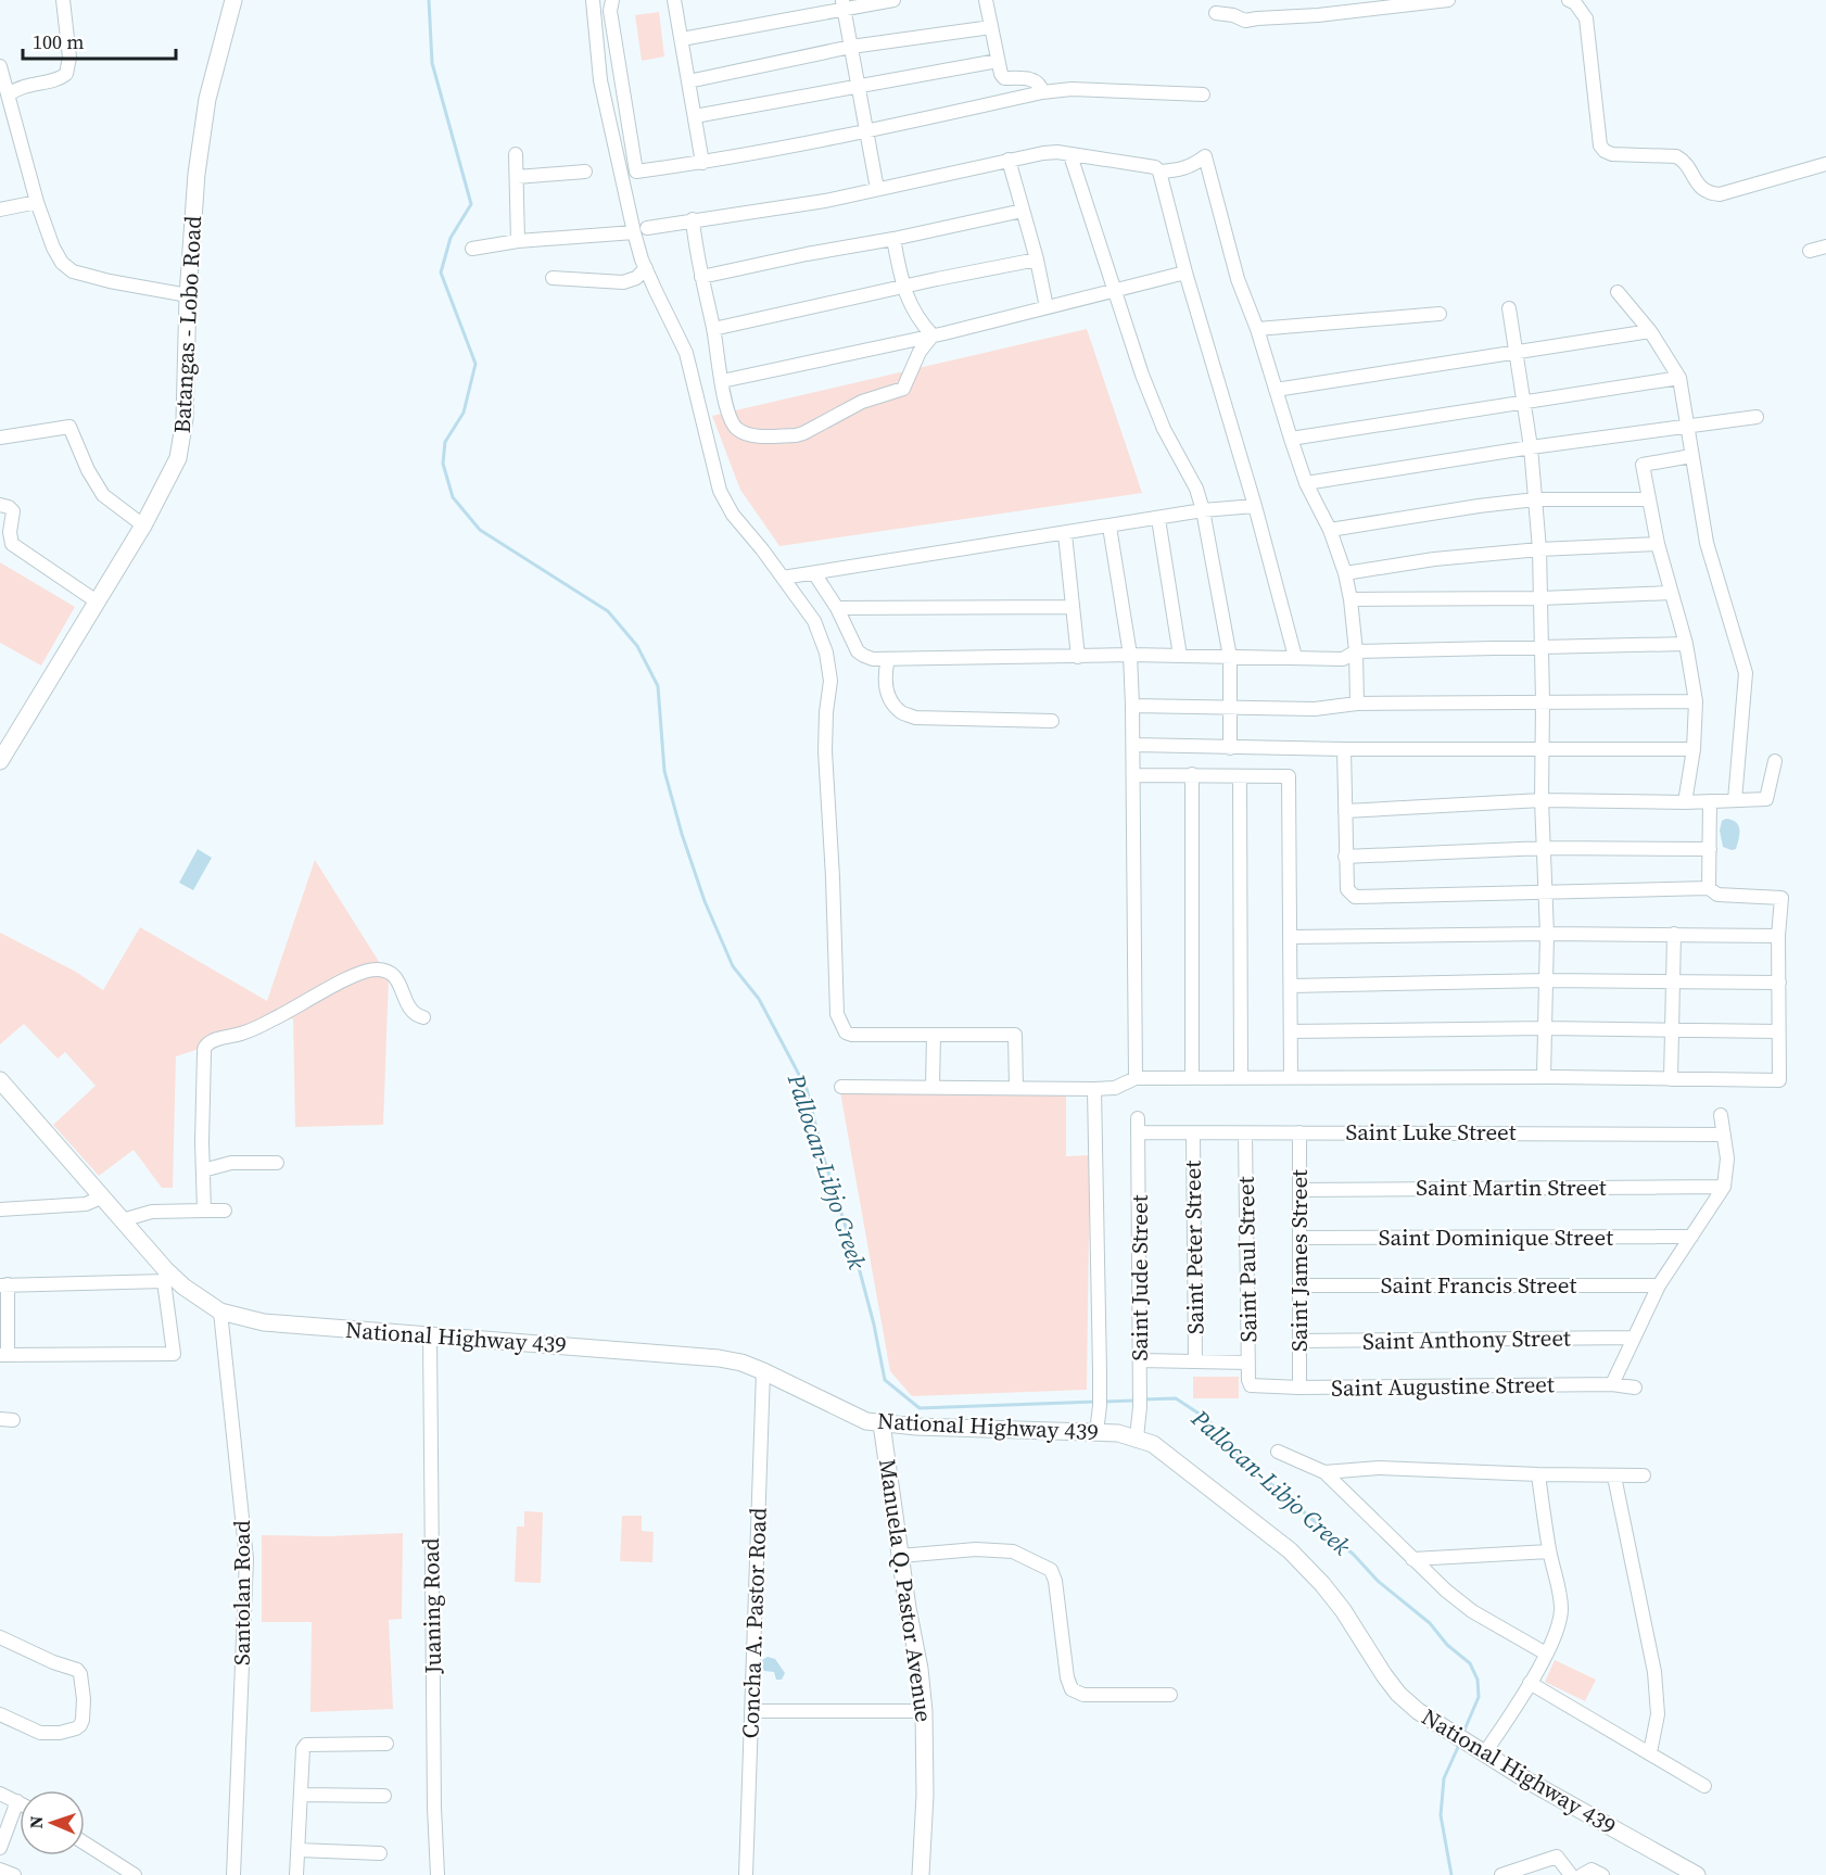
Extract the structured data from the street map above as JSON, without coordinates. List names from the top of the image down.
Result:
{
  "streets": {
    "main road": ["Batangas - Lobo Road", "National Highway 439", "Manuela Q. Pastor Avenue"],
    "street": [
      "Saint Luke Street",
      "Saint Martin Street",
      "Saint Dominique Street",
      "Saint Peter Street",
      "Saint Paul Street",
      "Saint James Street",
      "Saint Jude Street",
      "Saint Francis Street",
      "Saint Anthony Street",
      "Saint Augustine Street",
      "Santolan Road",
      "Juaning Road",
      "Concha A. Pastor Road"
    ]
  },
  "crossings": [
    ["Saint Luke Street", "Saint Peter Street"],
    ["Saint Luke Street", "Saint Paul Street"],
    ["Saint Luke Street", "Saint James Street"],
    ["Saint Luke Street", "Saint Jude Street"],
    ["Saint Martin Street", "Saint James Street"],
    ["Saint Dominique Street", "Saint James Street"],
    ["Saint Paul Street", "Saint Augustine Street"],
    ["Saint James Street", "Saint Francis Street"],
    ["Saint James Street", "Saint Anthony Street"],
    ["Saint James Street", "Saint Augustine Street"],
    ["Saint Jude Street", "National Highway 439"],
    ["National Highway 439", "Manuela Q. Pastor Avenue"],
    ["National Highway 439", "Santolan Road"],
    ["National Highway 439", "Juaning Road"],
    ["National Highway 439", "Concha A. Pastor Road"]
  ],
  "water": ["Pallocan-Libjo Creek"],
  "scale_bar": "100 m",
  "north": "left"
}
